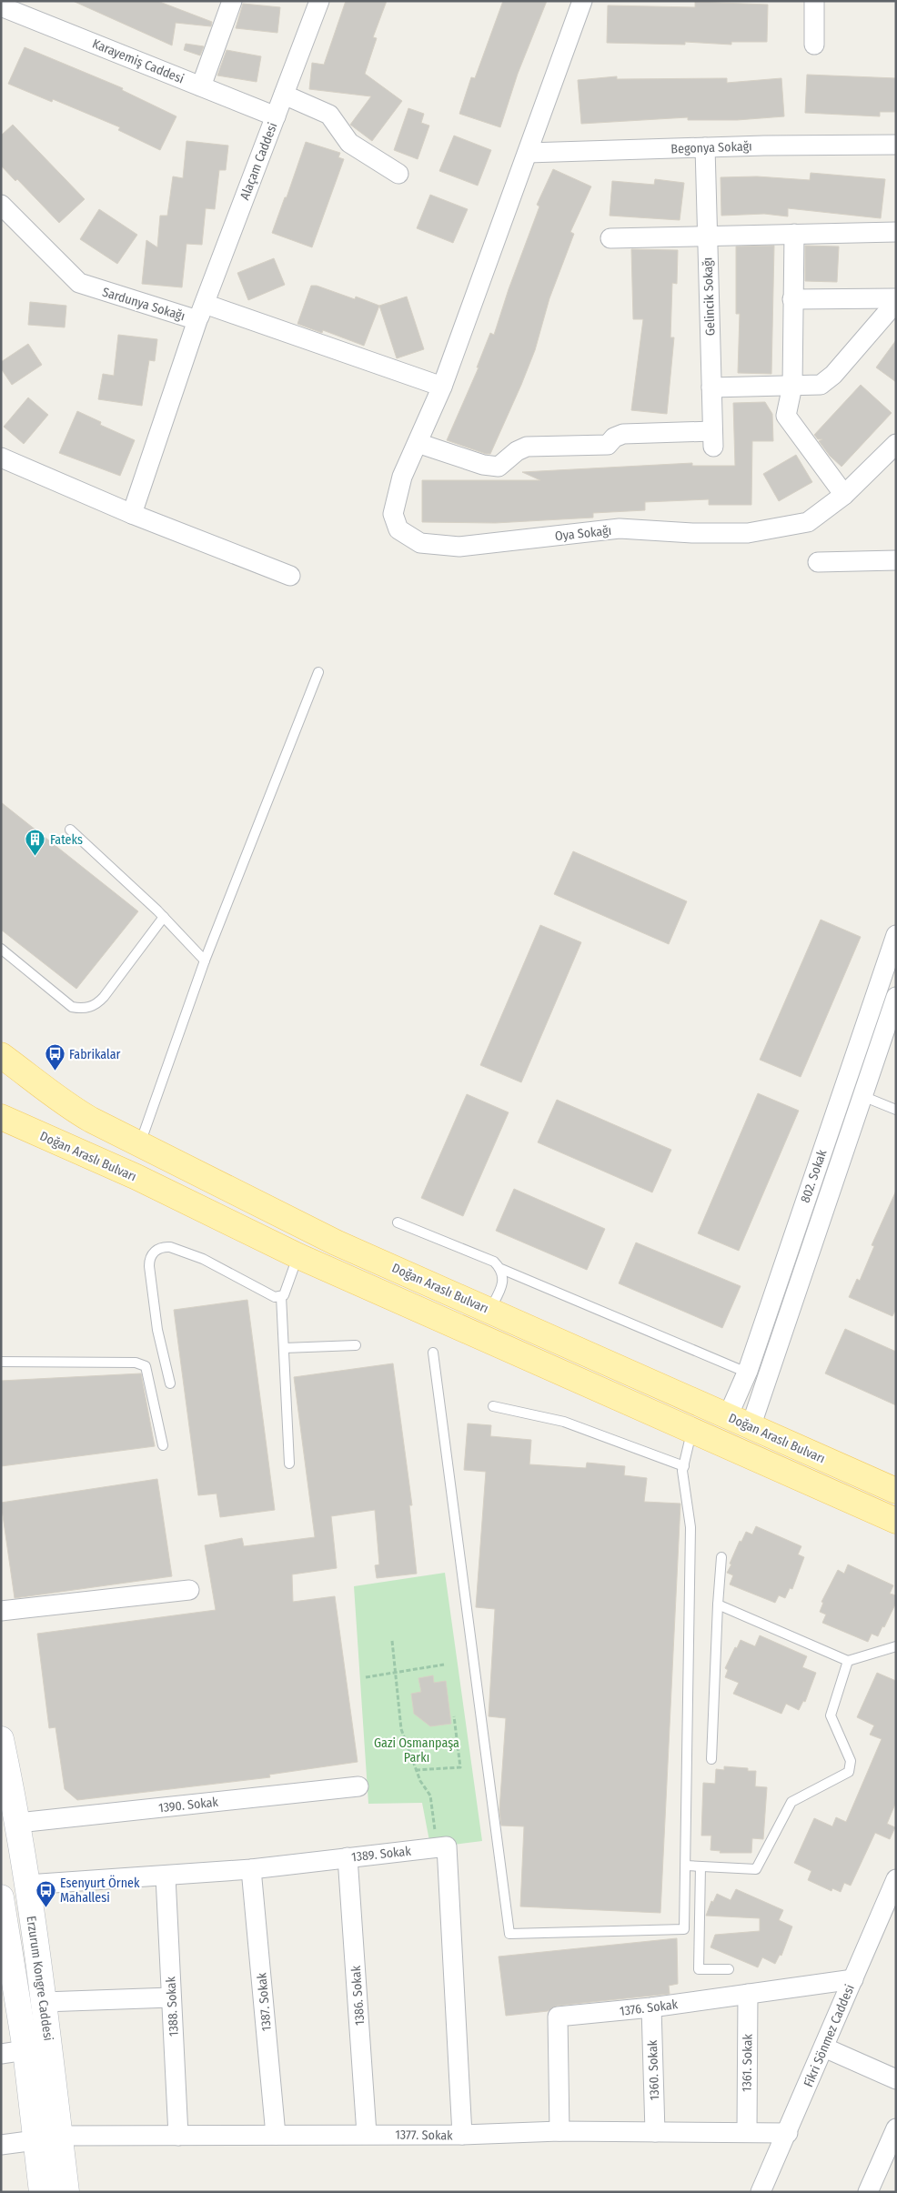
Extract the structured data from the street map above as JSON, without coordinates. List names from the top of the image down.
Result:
{
  "streets": {
    "main road": ["Doğan Araslı Bulvarı", "Erzurum Kongre Caddesi"],
    "street": [
      "Karayemiş Caddesi",
      "Begonya Sokağı",
      "Alaçam Caddesi",
      "Gelincik Sokağı",
      "Sardunya Sokağı",
      "Oya Sokağı",
      "802. Sokak",
      "1390. Sokak",
      "1389. Sokak",
      "1386. Sokak",
      "1387. Sokak",
      "1388. Sokak",
      "1376. Sokak",
      "Fikri Sönmez Caddesi",
      "1361. Sokak",
      "1360. Sokak",
      "1377. Sokak"
    ]
  },
  "crossings": [
    ["Karayemiş Caddesi", "Alaçam Caddesi"],
    ["Begonya Sokağı", "Gelincik Sokağı"],
    ["Begonya Sokağı", "Oya Sokağı"],
    ["Alaçam Caddesi", "Sardunya Sokağı"],
    ["Gelincik Sokağı", "Oya Sokağı"],
    ["Doğan Araslı Bulvarı", "802. Sokak"],
    ["1390. Sokak", "Erzurum Kongre Caddesi"],
    ["1389. Sokak", "Erzurum Kongre Caddesi"],
    ["1389. Sokak", "1386. Sokak"],
    ["1389. Sokak", "1387. Sokak"],
    ["1389. Sokak", "1388. Sokak"],
    ["Erzurum Kongre Caddesi", "1377. Sokak"],
    ["1386. Sokak", "1377. Sokak"],
    ["1387. Sokak", "1377. Sokak"],
    ["1388. Sokak", "1377. Sokak"],
    ["1376. Sokak", "Fikri Sönmez Caddesi"],
    ["1376. Sokak", "1361. Sokak"],
    ["1376. Sokak", "1360. Sokak"],
    ["1376. Sokak", "1377. Sokak"],
    ["Fikri Sönmez Caddesi", "1377. Sokak"],
    ["1361. Sokak", "1377. Sokak"],
    ["1360. Sokak", "1377. Sokak"]
  ],
  "parks": ["Gazi Osmanpaşa Parkı"],
  "places": {
    "building": ["Fateks"],
    "bus stop": ["Fabrikalar", "Esenyurt Örnek Mahallesi"]
  }
}
